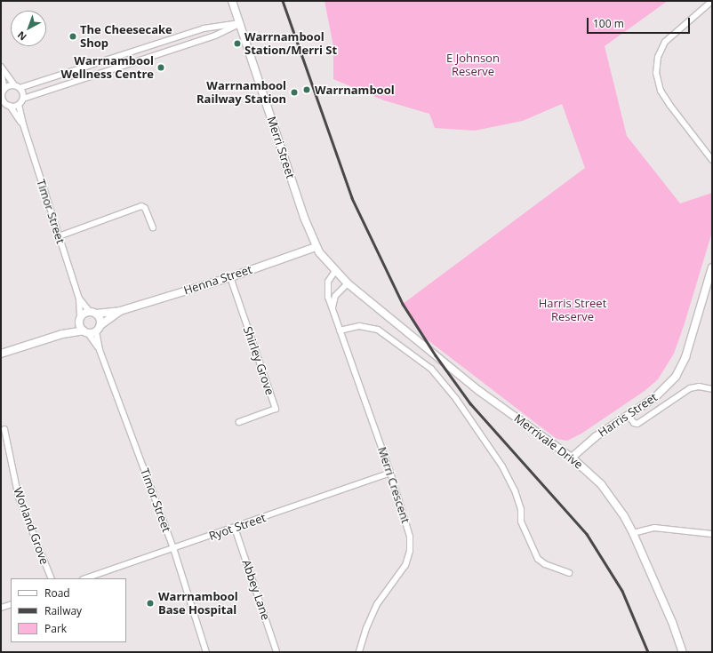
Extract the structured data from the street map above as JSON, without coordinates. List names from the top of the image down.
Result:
{
  "streets": {
    "street": [
      "Merri Street",
      "Timor Street",
      "Henna Street",
      "Shirley Grove",
      "Harris Street",
      "Merrivale Drive",
      "Merri Crescent",
      "Worland Grove",
      "Ryot Street",
      "Abbey Lane"
    ]
  },
  "crossings": [
    ["Merri Street", "Henna Street"],
    ["Merri Street", "Merrivale Drive"],
    ["Merri Street", "Merri Crescent"],
    ["Timor Street", "Henna Street"],
    ["Timor Street", "Ryot Street"],
    ["Henna Street", "Shirley Grove"],
    ["Harris Street", "Merrivale Drive"],
    ["Merri Crescent", "Ryot Street"],
    ["Ryot Street", "Abbey Lane"]
  ],
  "parks": ["E Johnson Reserve", "Harris Street Reserve"],
  "places": [
    "The Cheesecake Shop",
    "Warrnambool Station/Merri St",
    "Warrnambool Wellness Centre",
    "Warrnambool",
    "Warrnambool Railway Station",
    "Warrnambool Base Hospital"
  ],
  "legend": ["Road", "Railway", "Park"],
  "scale_bar": "100 m",
  "north": "bottom left"
}
